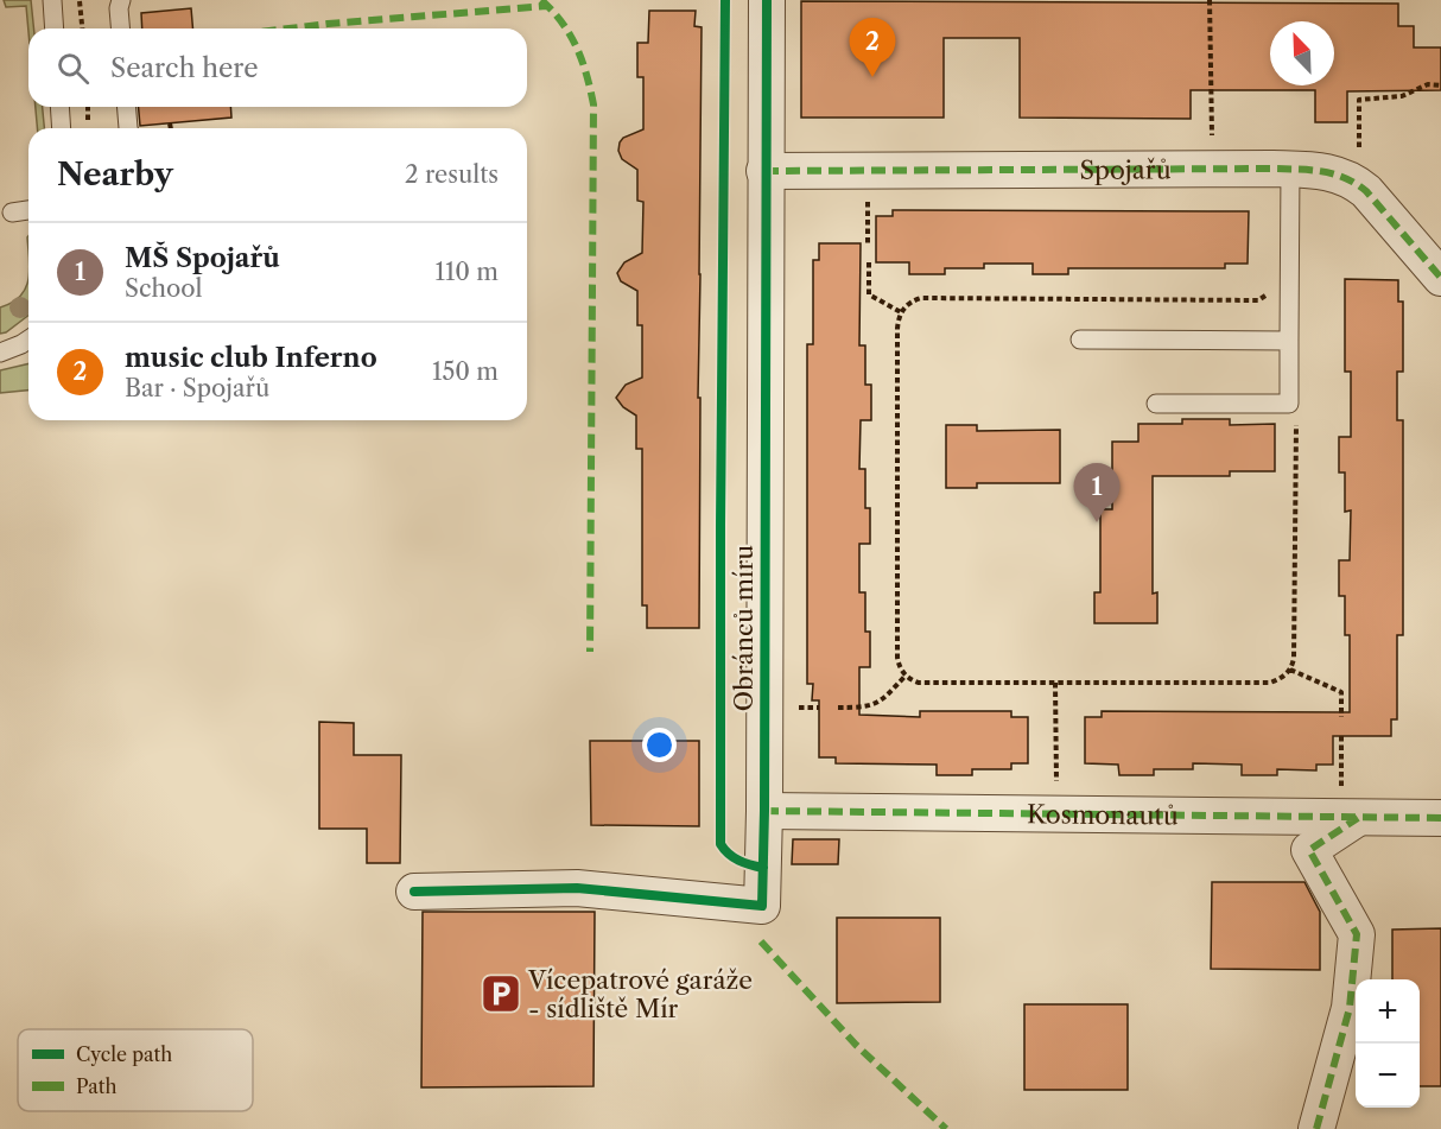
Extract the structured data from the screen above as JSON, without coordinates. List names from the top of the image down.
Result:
{
  "streets": {
    "street": ["Spojařů", "Obránců míru", "Kosmonautů"]
  },
  "crossings": [
    ["Spojařů", "Obránců míru"],
    ["Obránců míru", "Kosmonautů"]
  ],
  "places": {
    "parking": ["Vícepatrové garáže - sídliště Mír"]
  },
  "legend": ["Cycle path", "Path"],
  "north": "top left",
  "page": {
    "pins": ["2", "1"],
    "search": "Search here",
    "heading": ["Nearby", "2 results"],
    "list": [
      {
        "mark": "1",
        "name": "MŠ Spojařů",
        "note": "School",
        "value": "110 m"
      },
      {
        "mark": "2",
        "name": "music club Inferno",
        "note": "Bar · Spojařů",
        "value": "150 m"
      }
    ],
    "map_buttons": ["+", "−"]
  }
}
